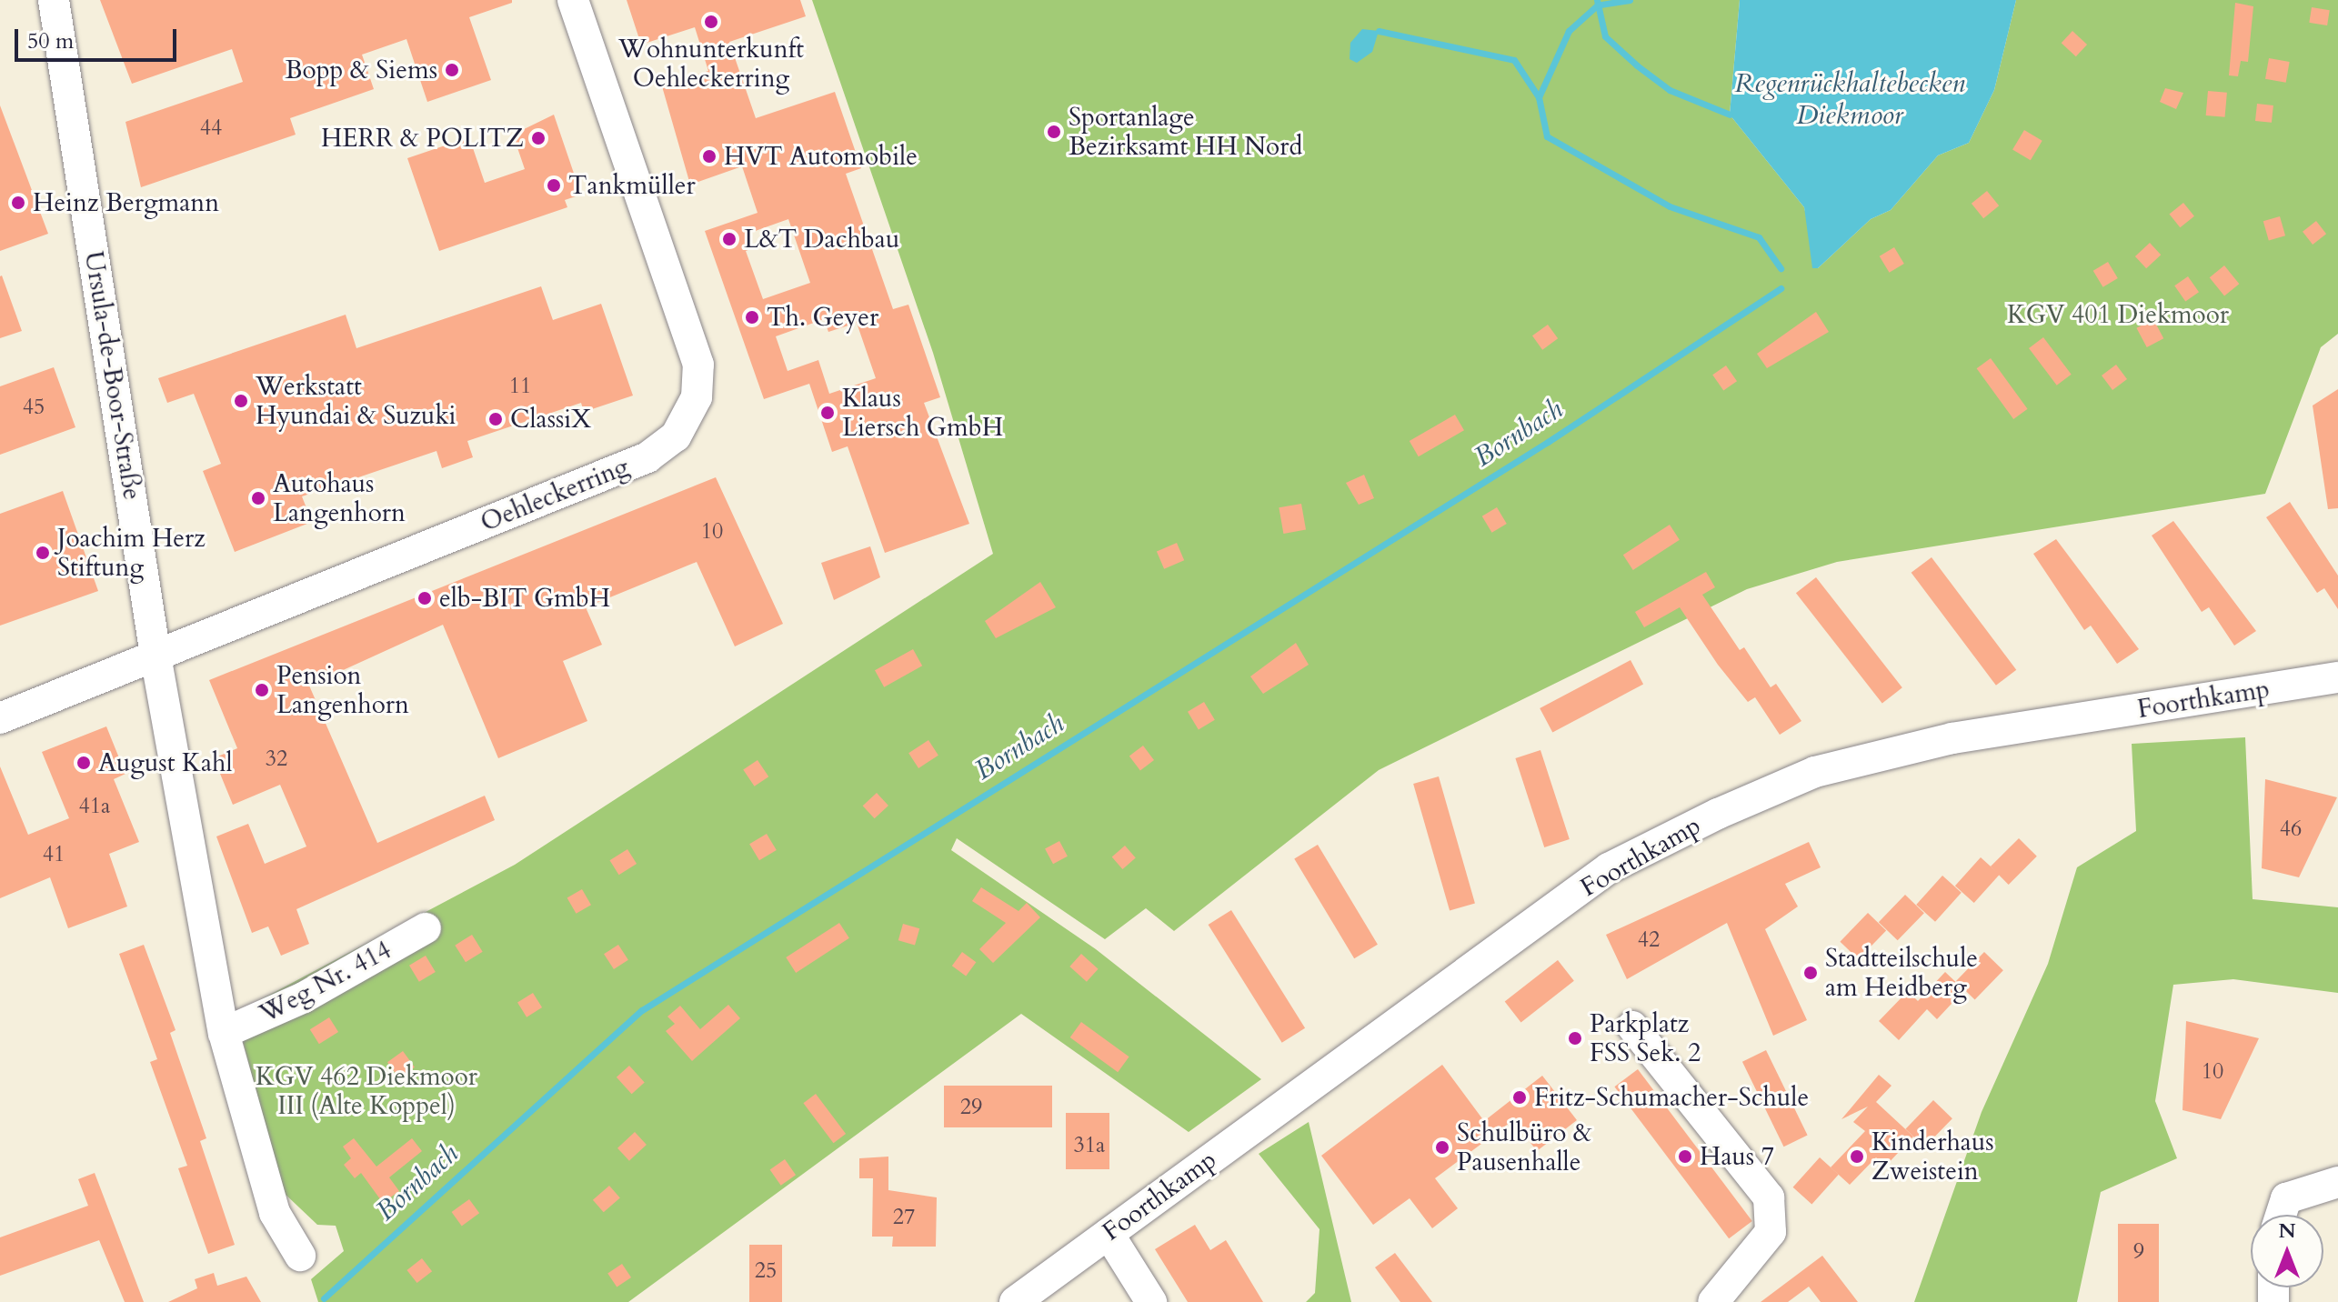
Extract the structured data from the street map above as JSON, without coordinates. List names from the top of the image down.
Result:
{
  "streets": {
    "street": [
      "Ursula-de-Boor-Straße",
      "Oehleckerring",
      "Foorthkamp",
      "Weg Nr. 414"
    ]
  },
  "crossings": [
    ["Ursula-de-Boor-Straße", "Oehleckerring"],
    ["Ursula-de-Boor-Straße", "Weg Nr. 414"]
  ],
  "water": ["Regenrückhaltebecken Diekmoor", "Bornbach"],
  "parks": ["KGV 401 Diekmoor", "KGV 462 Diekmoor III (Alte Koppel)"],
  "places": [
    "Wohnunterkunft Oehleckerring",
    "Bopp & Siems",
    "Sportanlage Bezirksamt HH Nord",
    "HERR & POLITZ",
    "HVT Automobile",
    "Tankmüller",
    "Heinz Bergmann",
    "L&T Dachbau",
    "Th. Geyer",
    "Werkstatt Hyundai & Suzuki",
    "Klaus Liersch GmbH",
    "ClassiX",
    "Autohaus Langenhorn",
    "Joachim Herz Stiftung",
    "elb-BIT GmbH",
    "Pension Langenhorn",
    "August Kahl",
    "Stadtteilschule am Heidberg",
    "Parkplatz FSS Sek. 2",
    "Fritz-Schumacher-Schule",
    "Schulbüro & Pausenhalle",
    "Haus 7",
    "Kinderhaus Zweistein"
  ],
  "house_numbers": [
    "44",
    "11",
    "45",
    "10",
    "32",
    "41a",
    "46",
    "41",
    "42",
    "10",
    "29",
    "31a",
    "27",
    "9",
    "25"
  ],
  "scale_bar": "50 m",
  "north": "top"
}
